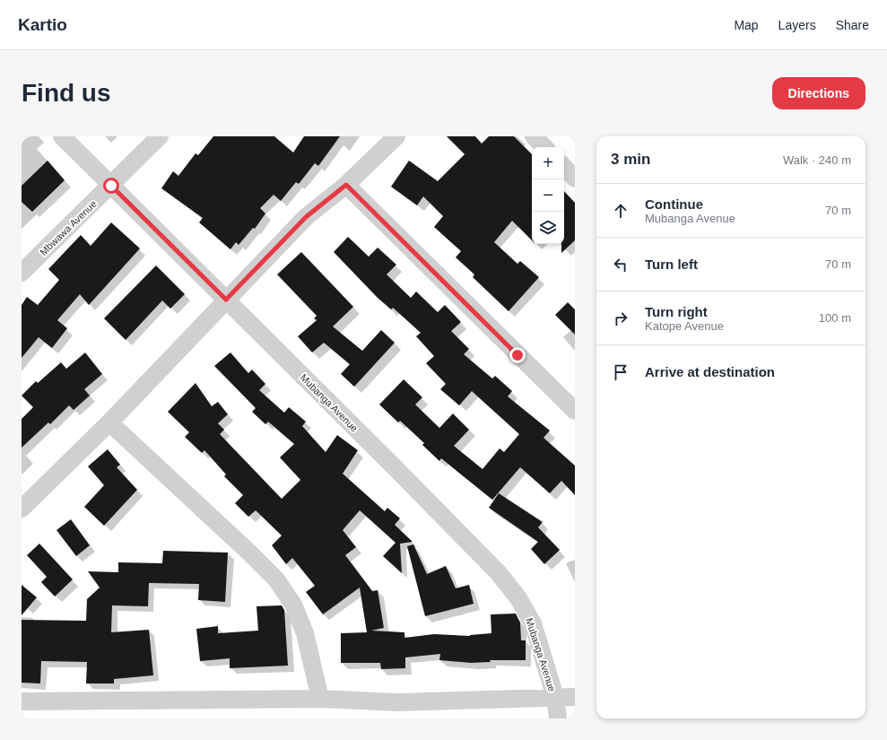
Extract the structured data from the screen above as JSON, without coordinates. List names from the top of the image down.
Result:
{
  "streets": {
    "street": ["Mbwawa Avenue", "Mubanga Avenue"]
  },
  "crossings": [
    ["Mbwawa Avenue", "Mubanga Avenue"]
  ],
  "page": {
    "header": "Kartio",
    "nav": ["Map", "Layers", "Share"],
    "buttons": "Directions",
    "title": "Find us",
    "heading": ["3 min", "Walk · 240 m"],
    "map_buttons": ["+", "−"],
    "list": [
      ["Continue", "Mubanga Avenue", "70 m"],
      ["Turn left", "70 m"],
      ["Turn right", "Katope Avenue", "100 m"],
      "Arrive at destination"
    ]
  }
}
